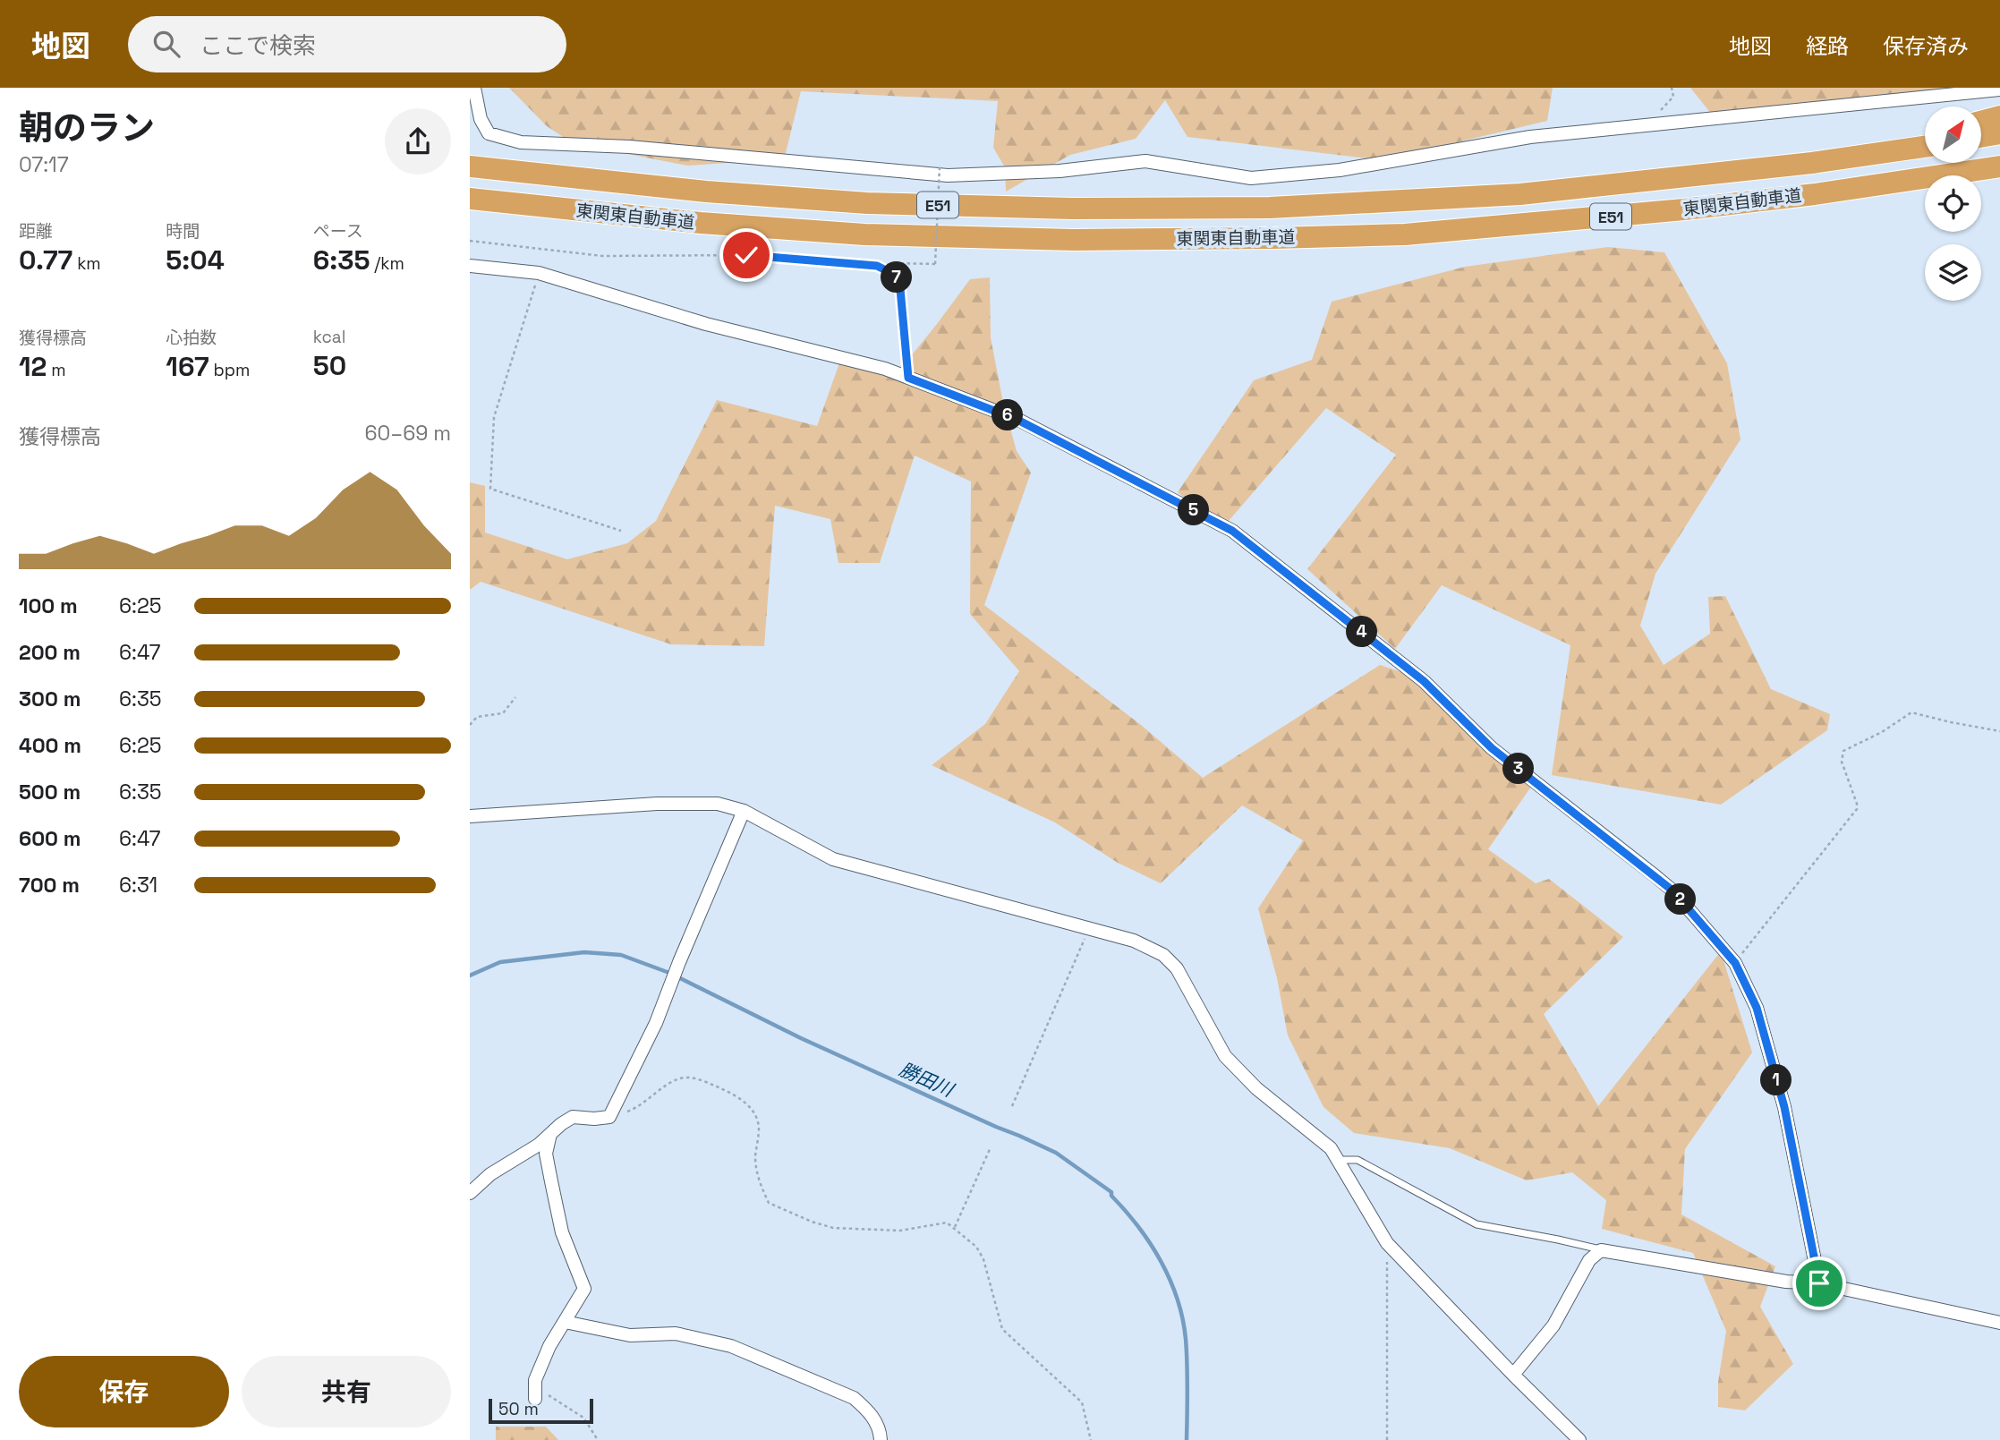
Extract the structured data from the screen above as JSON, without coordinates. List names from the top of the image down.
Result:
{
  "streets": {
    "highway": ["東関東自動車道", "E51"]
  },
  "water": ["勝田川"],
  "scale_bar": "50 m",
  "north": "top right",
  "page": {
    "header": "地図",
    "search": "ここで検索",
    "nav": ["地図", "経路", "保存済み"],
    "heading": ["朝のラン", "07:17"],
    "stats": [
      ["距離", "0.77 km"],
      ["時間", "5:04"],
      ["ペース", "6:35 /km"],
      ["獲得標高", "12 m"],
      ["心拍数", "167 bpm"],
      ["kcal", "50"]
    ],
    "pins": [
      "7",
      "6",
      "5",
      "4",
      "3",
      "2",
      "1"
    ],
    "chart": ["獲得標高", "60–69 m"],
    "list": [
      {
        "name": "100 m",
        "note": "6:25"
      },
      {
        "name": "200 m",
        "note": "6:47"
      },
      {
        "name": "300 m",
        "note": "6:35"
      },
      {
        "name": "400 m",
        "note": "6:25"
      },
      {
        "name": "500 m",
        "note": "6:35"
      },
      {
        "name": "600 m",
        "note": "6:47"
      },
      {
        "name": "700 m",
        "note": "6:31"
      }
    ],
    "buttons": ["保存", "共有"],
    "scale": "50 m"
  }
}
